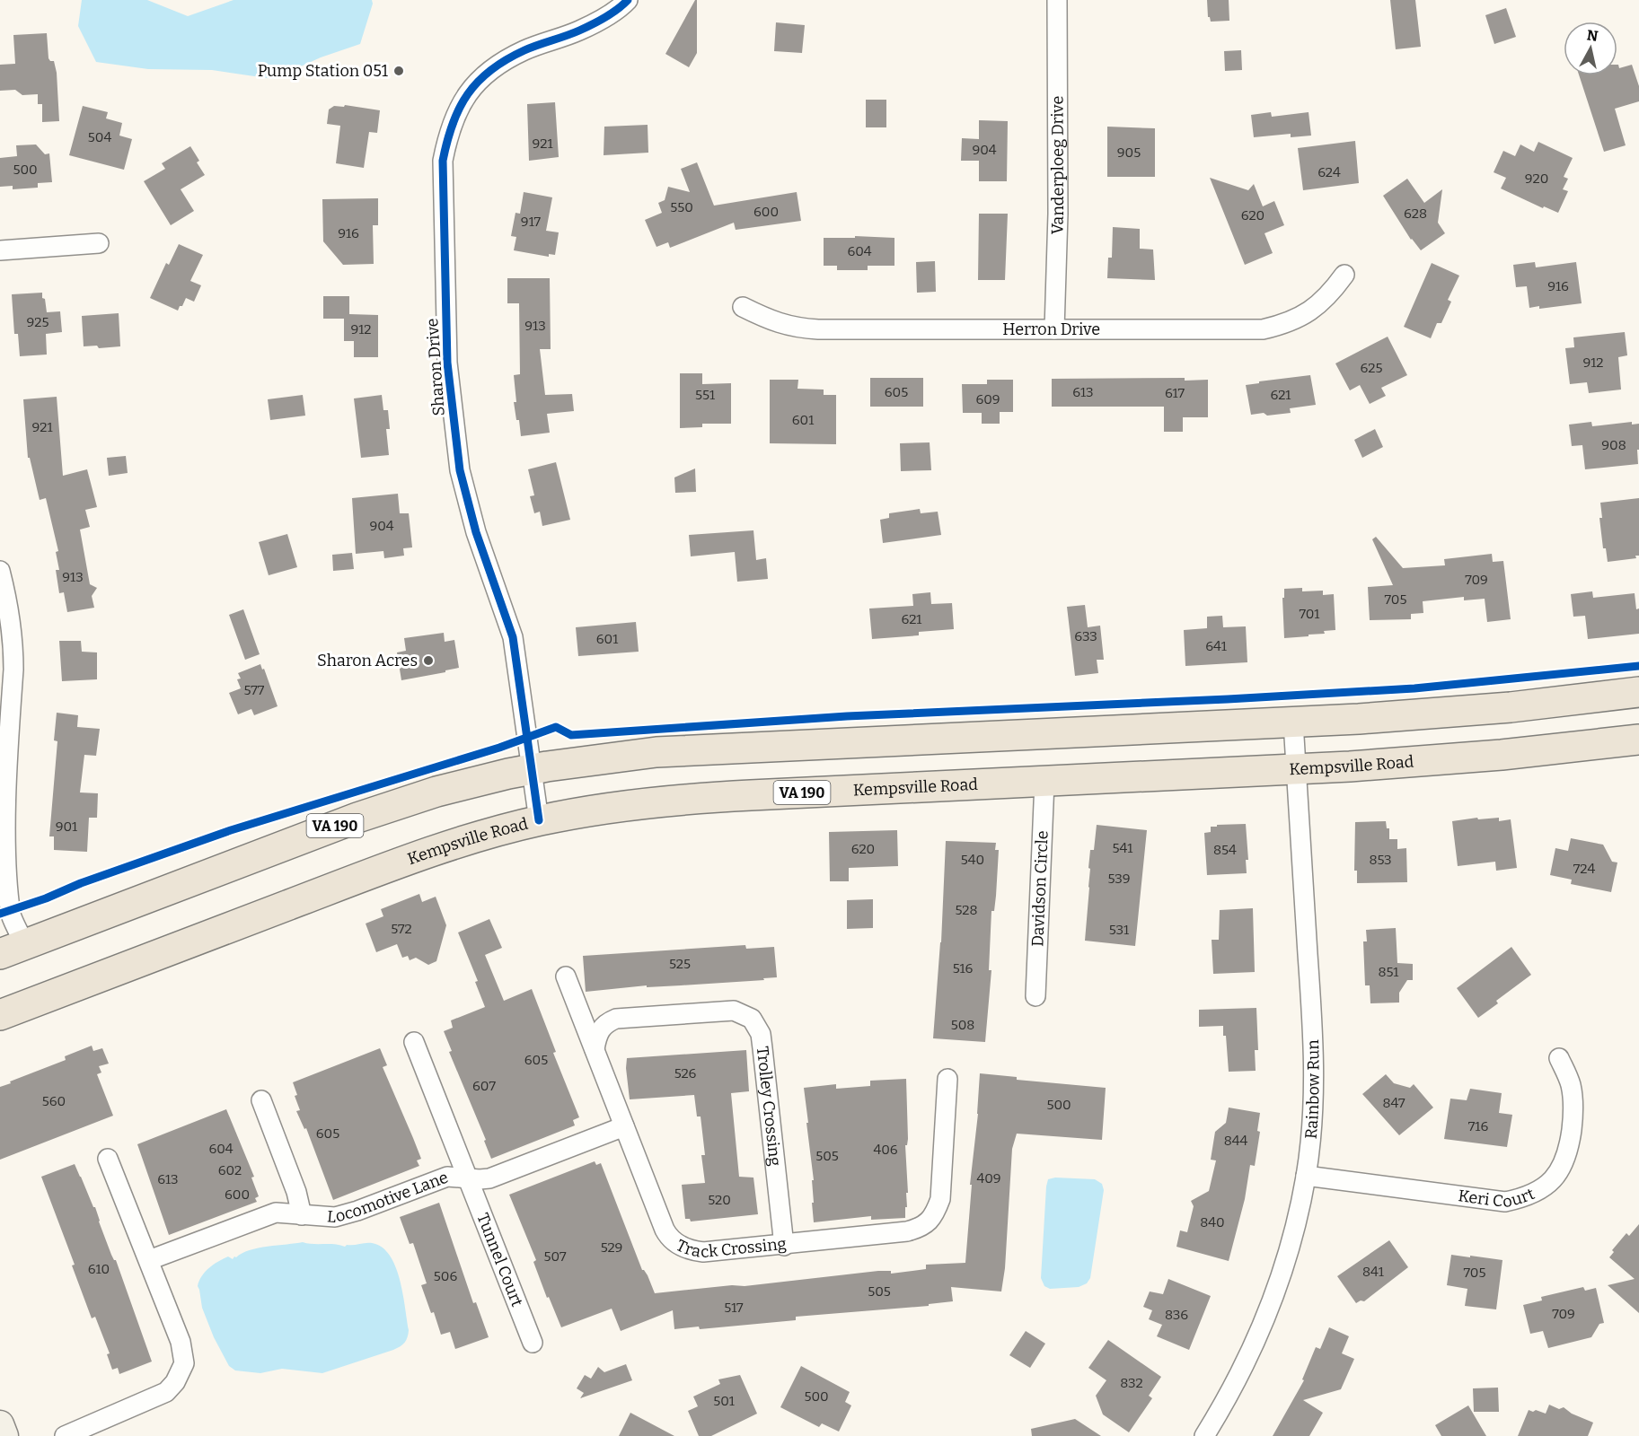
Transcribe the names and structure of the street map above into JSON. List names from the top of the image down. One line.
{"streets":{"main road":["Kempsville Road","VA 190"],"street":["Vanderploeg Drive","Herron Drive","Sharon Drive","Davidson Circle","Rainbow Run","Trolley Crossing","Keri Court","Locomotive Lane","Track Crossing","Tunnel Court"]},"crossings":[["Vanderploeg Drive","Herron Drive"],["Sharon Drive","Kempsville Road"],["Sharon Drive","VA 190"],["Kempsville Road","Davidson Circle"],["Kempsville Road","Rainbow Run"],["VA 190","Rainbow Run"],["Rainbow Run","Keri Court"],["Trolley Crossing","Track Crossing"],["Locomotive Lane","Track Crossing"],["Locomotive Lane","Tunnel Court"]],"places":["Pump Station 051","Sharon Acres"],"house_numbers":["504","921","904","905","500","624","920","550","600","628","620","917","916","604","916","925","913","912","912","625","605","613","617","551","621","609","601","921","908","904","913","709","705","701","621","633","601","641","577","901","541","620","854","540","853","724","539","528","572","531","525","516","851","508","605","526","607","560","847","500","716","605","844","604","406","505","602","409","613","600","520","840","529","507","610","841","705","506","505","517","709","836","832","500","501"],"north":"top"}
